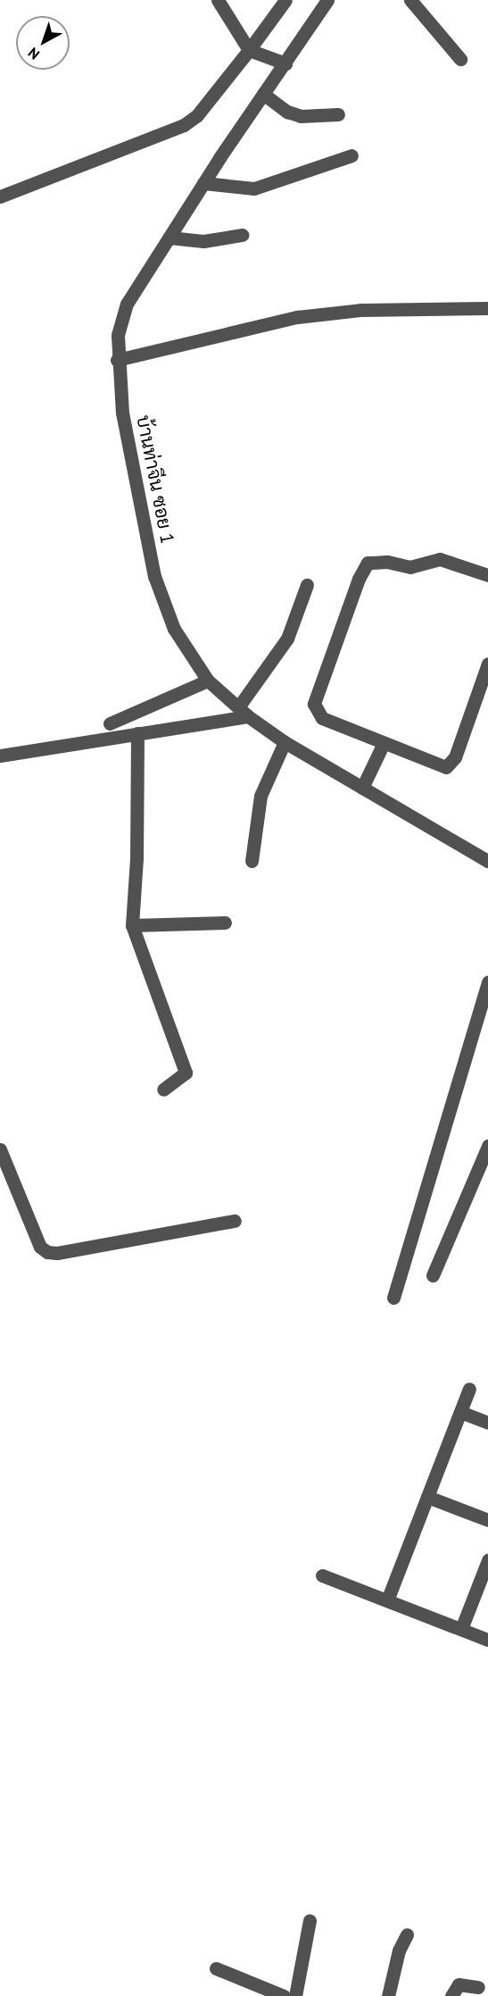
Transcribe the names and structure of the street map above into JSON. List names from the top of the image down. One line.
{"streets":{"street":["บ้านท่าจีน ซอย 1"]},"north":"bottom left"}
